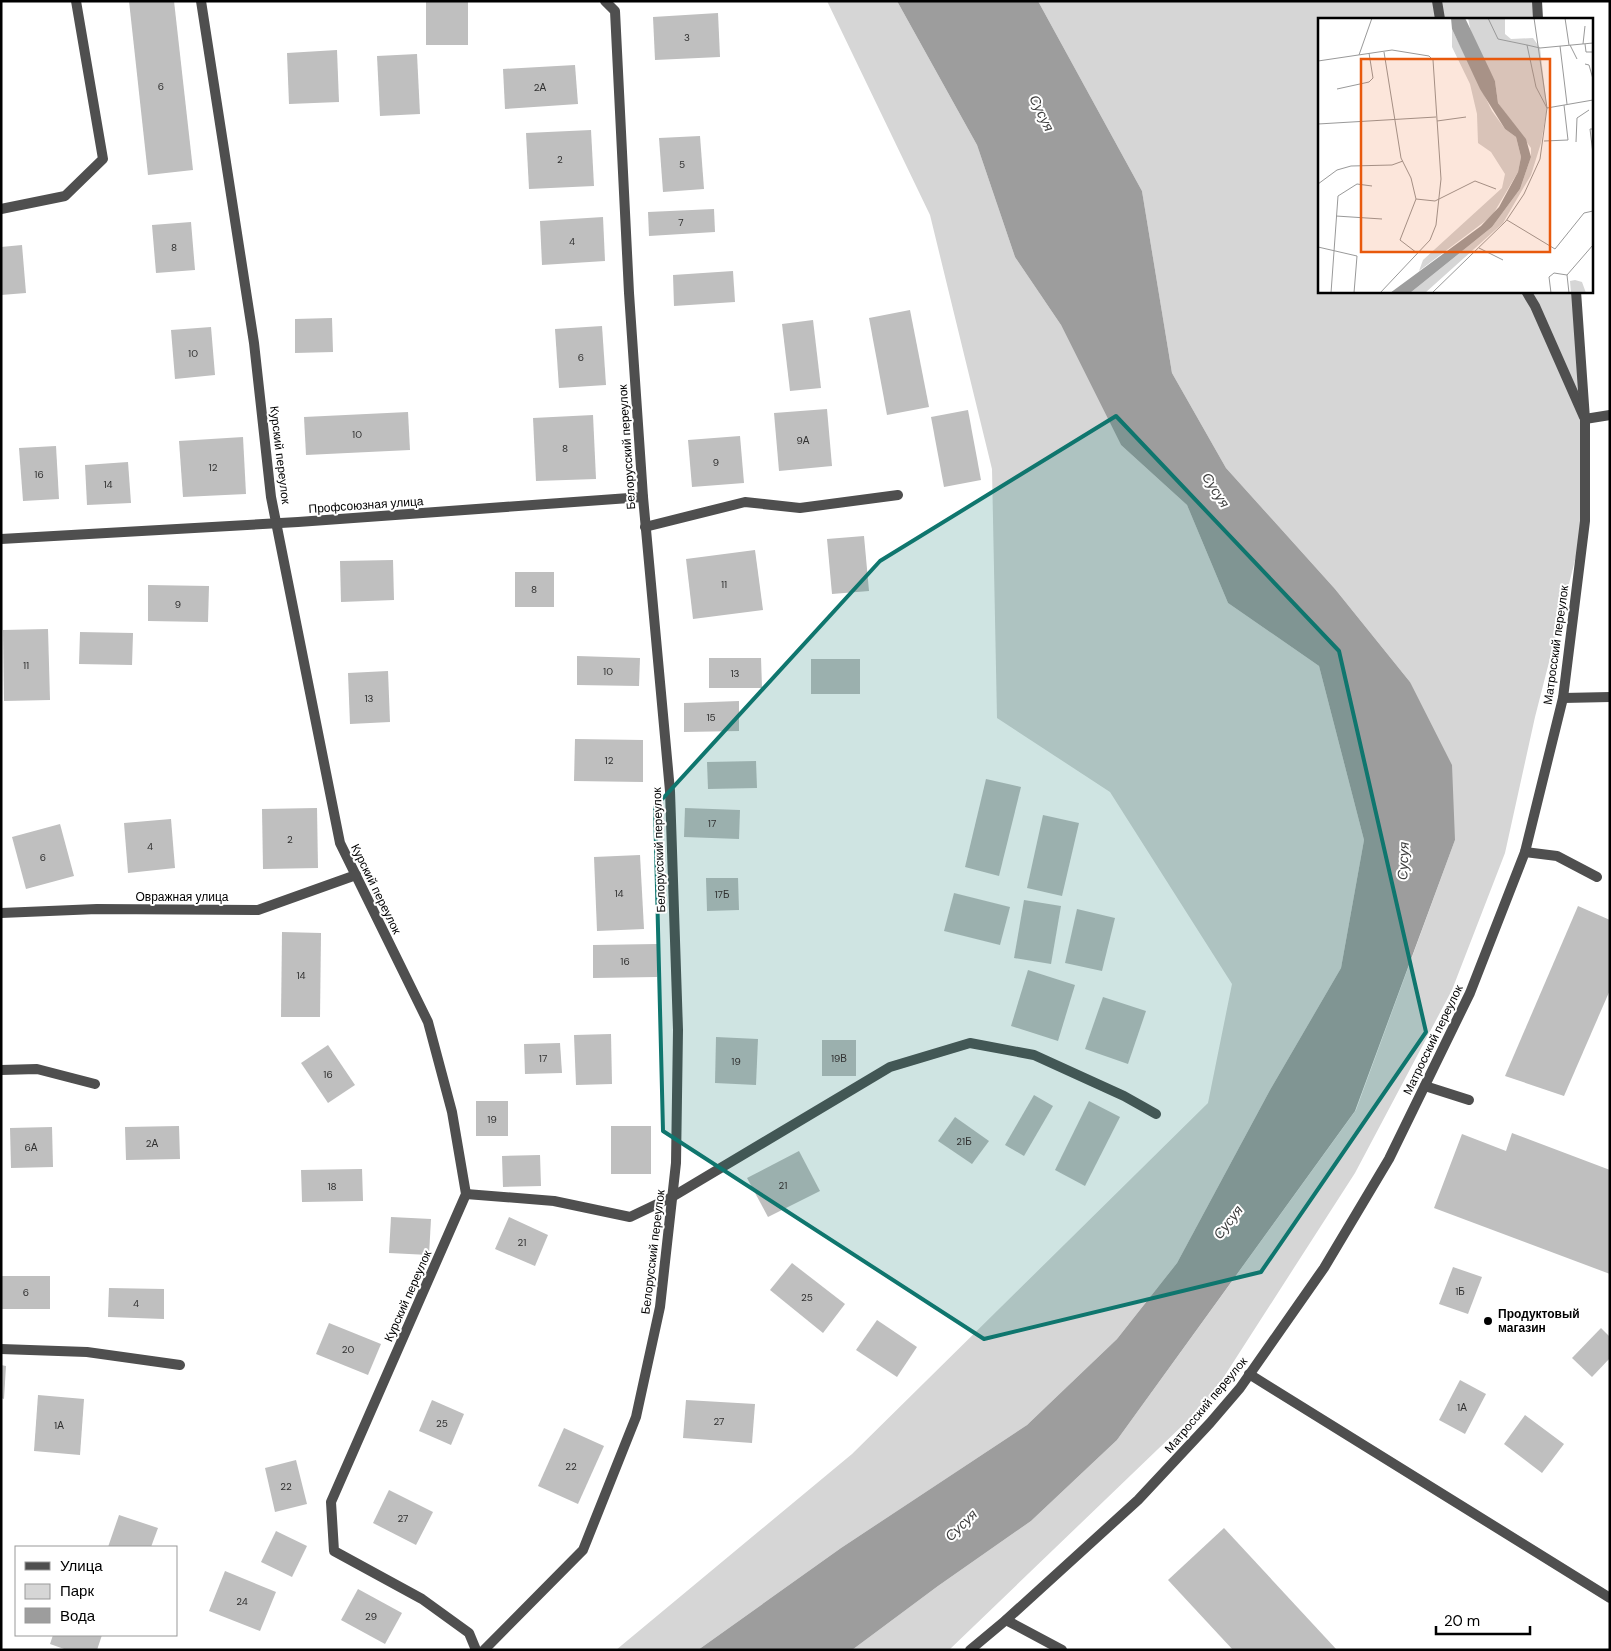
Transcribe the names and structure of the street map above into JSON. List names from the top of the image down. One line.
{"streets":{"street":["Белорусский переулок","Курский переулок","Профсоюзная улица","Матросский переулок","Овражная улица"]},"crossings":[["Белорусский переулок","Профсоюзная улица"],["Курский переулок","Профсоюзная улица"],["Курский переулок","Овражная улица"]],"water":["Сусуя"],"places":["Продуктовый магазин"],"house_numbers":["3","6","2А","2","5","7","4","8","10","6","10","9А","8","9","12","16","14","11","8","9","11","10","13","13","15","12","17","2","4","6","14","17Б","16","14","17","19В","19","16","19","21Б","2А","6А","21","18","21","1Б","6","25","4","20","1А","27","25","1А","22","22","27","24","29"],"legend":["Улица","Парк","Вода"],"scale_bar":"20 m"}
